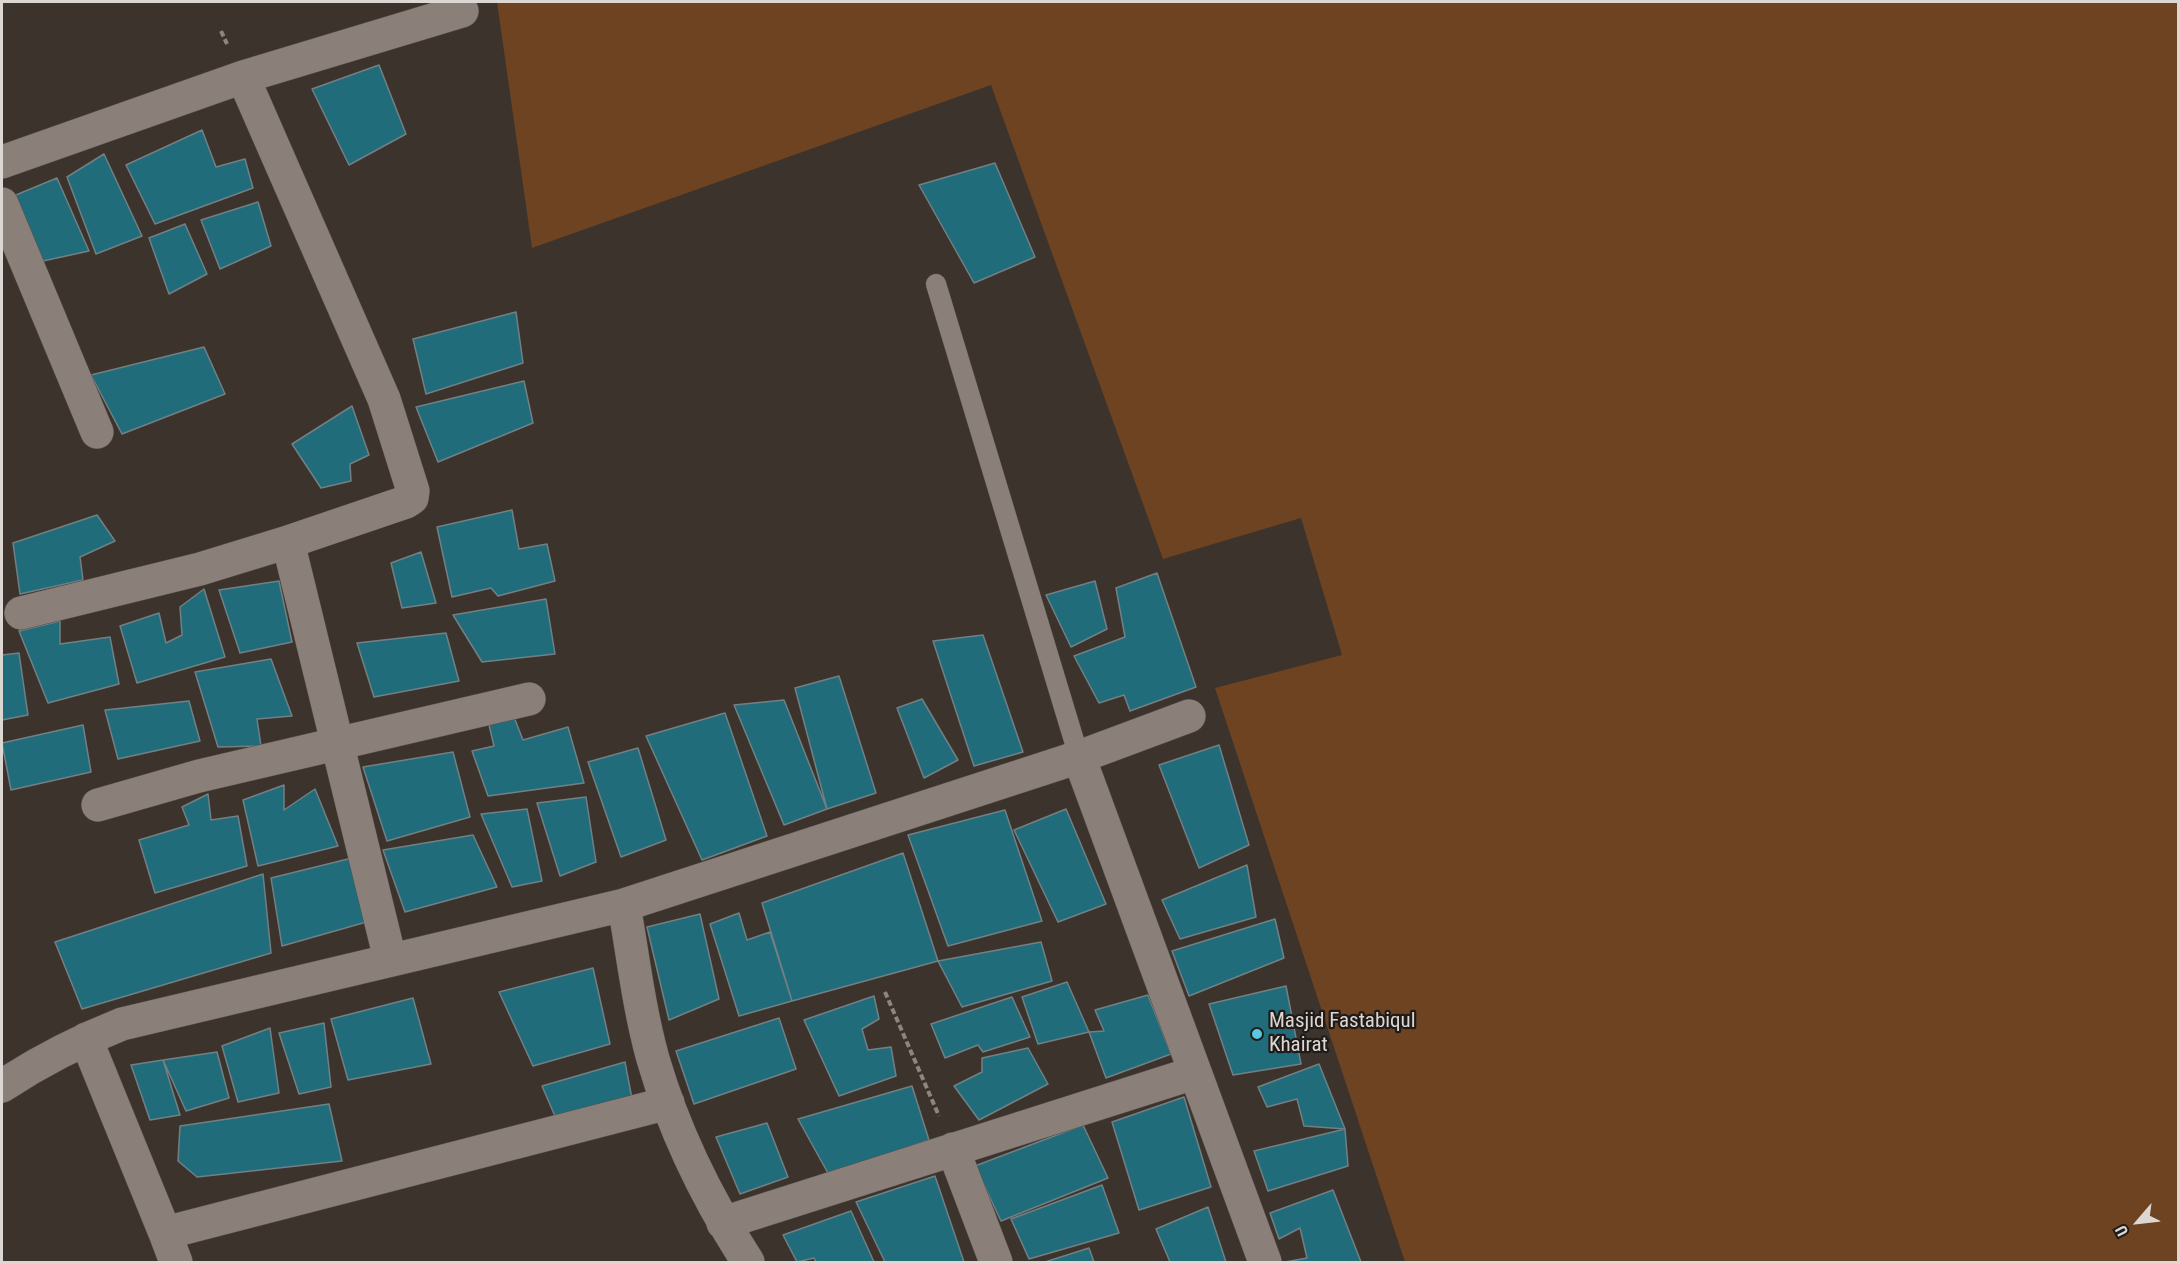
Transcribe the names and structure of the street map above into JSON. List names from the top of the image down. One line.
{"places":["Masjid Fastabiqul Khairat"],"north":"bottom left"}
